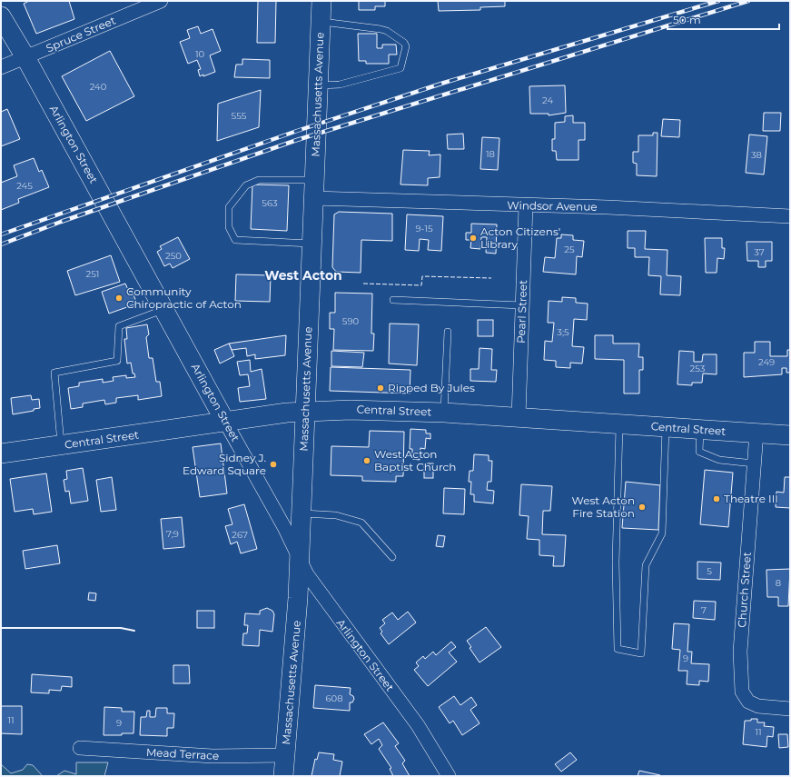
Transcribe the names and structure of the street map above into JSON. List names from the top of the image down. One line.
{"streets":{"street":["Spruce Street","Massachusetts Avenue","Arlington Street","Windsor Avenue","Pearl Street","Central Street","Church Street","Mead Terrace"]},"crossings":[["Spruce Street","Arlington Street"],["Massachusetts Avenue","Arlington Street"],["Massachusetts Avenue","Windsor Avenue"],["Massachusetts Avenue","Central Street"],["Massachusetts Avenue","Mead Terrace"],["Arlington Street","Central Street"],["Windsor Avenue","Pearl Street"],["Pearl Street","Central Street"],["Central Street","Church Street"]],"districts":["West Acton"],"places":["Acton Citizens' Library","Community Chiropractic of Acton","Ripped By Jules","West Acton Baptist Church","Sidney J. Edward Square","Theatre III","West Acton Fire Station"],"house_numbers":["10","240","24","555","18","38","245","563","9-15","25","37","250","251","590","3;5","249","253","7;9","267","5","8","7","9","608","11","9","11"],"scale_bar":"50 m"}
